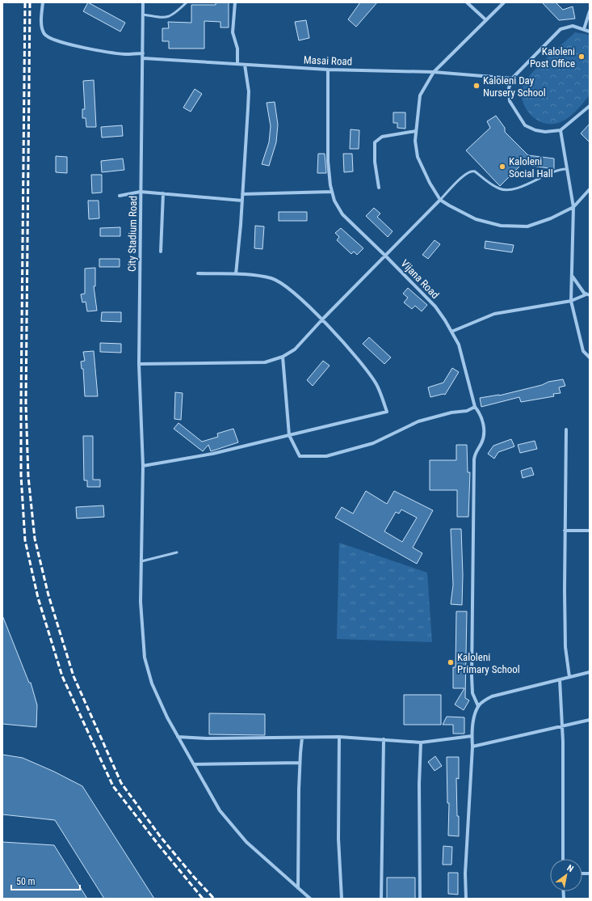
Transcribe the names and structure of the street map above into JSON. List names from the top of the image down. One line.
{"streets":{"street":["Masai Road","City Stadium Road","Vijana Road"]},"crossings":[["Masai Road","City Stadium Road"],["Masai Road","Vijana Road"]],"places":["Kaloleni Post Office","Kaloleni Day Nursery School","Kaloleni Social Hall","Kaloleni Primary School"],"scale_bar":"50 m","north":"top right"}
